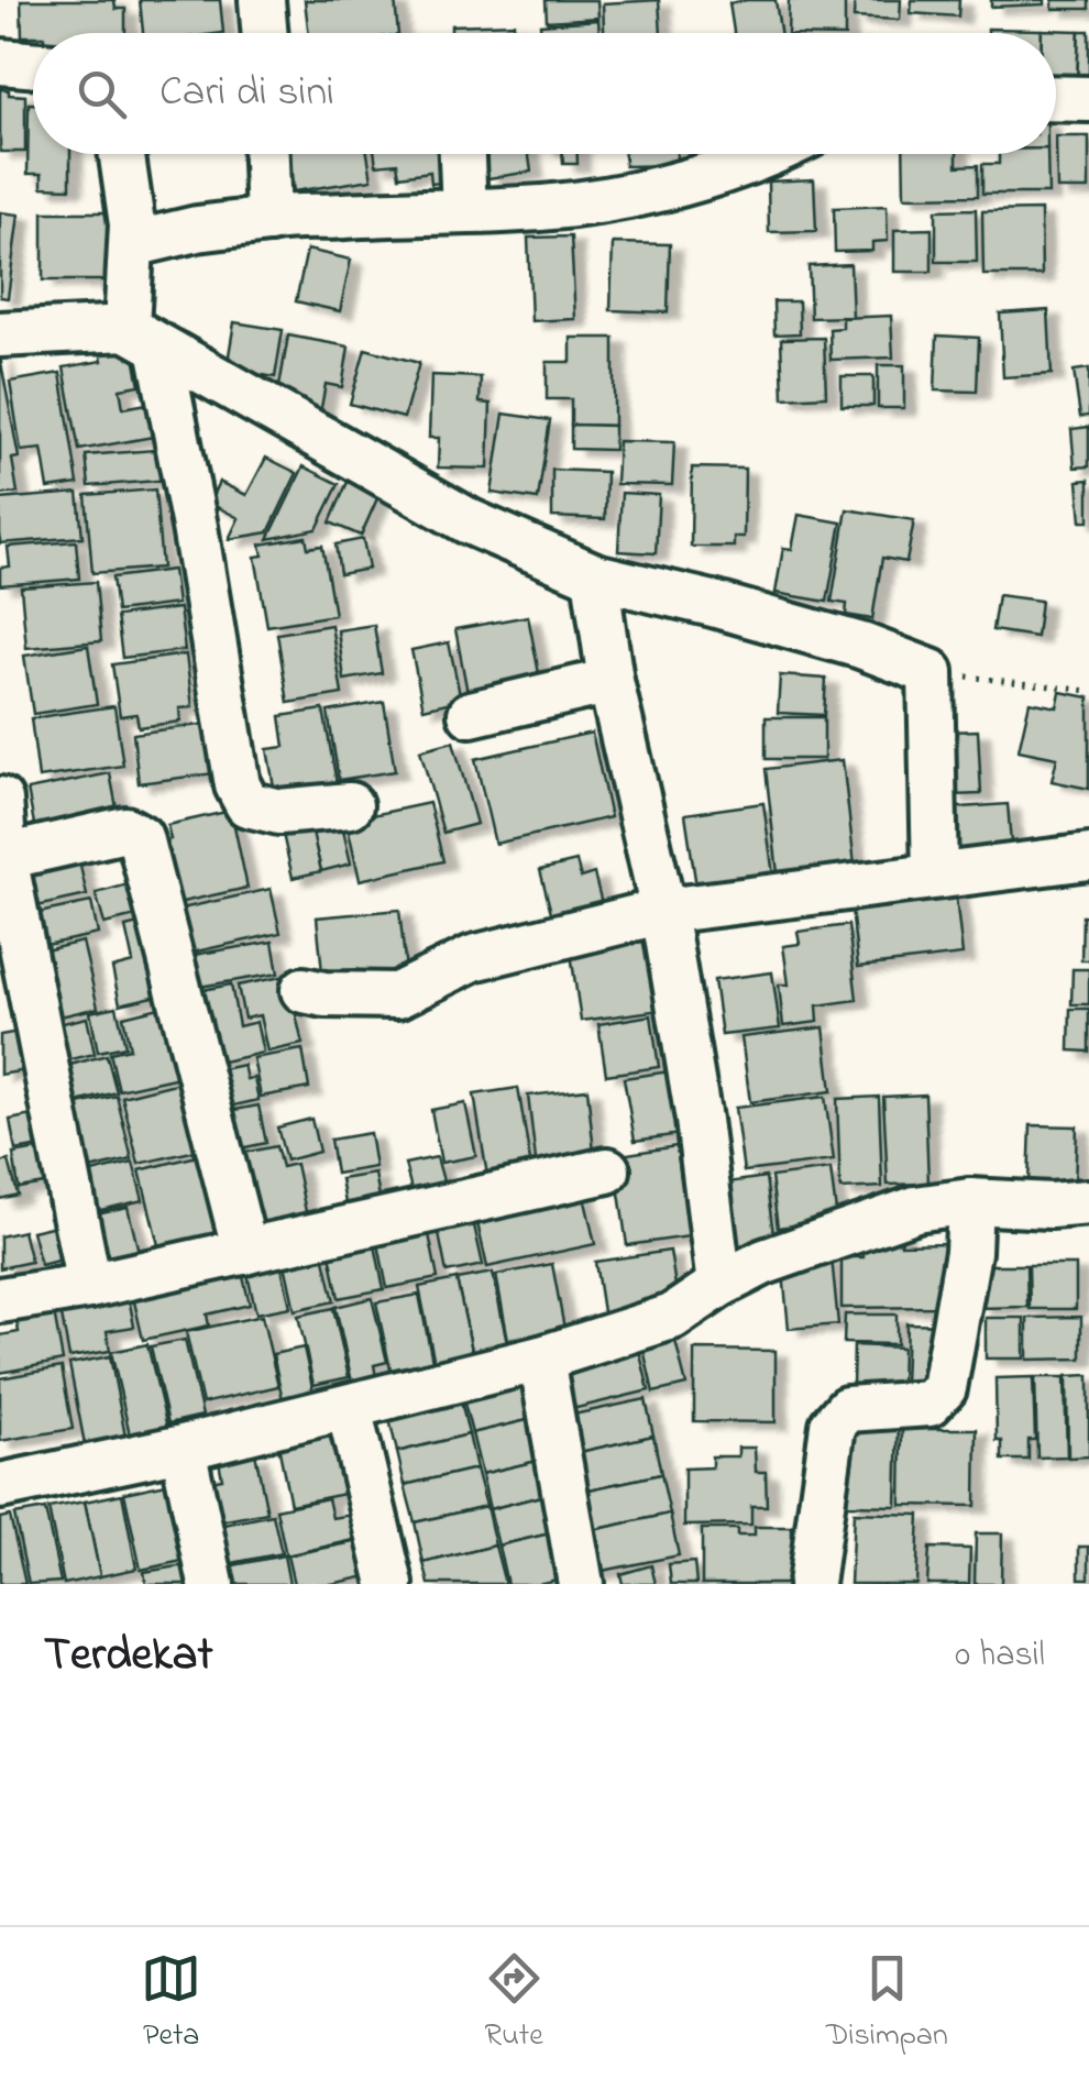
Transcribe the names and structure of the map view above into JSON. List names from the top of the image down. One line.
{"page":{"search":"Cari di sini","heading":["Terdekat","0 hasil"],"nav":["Peta","Rute","Disimpan"]}}
